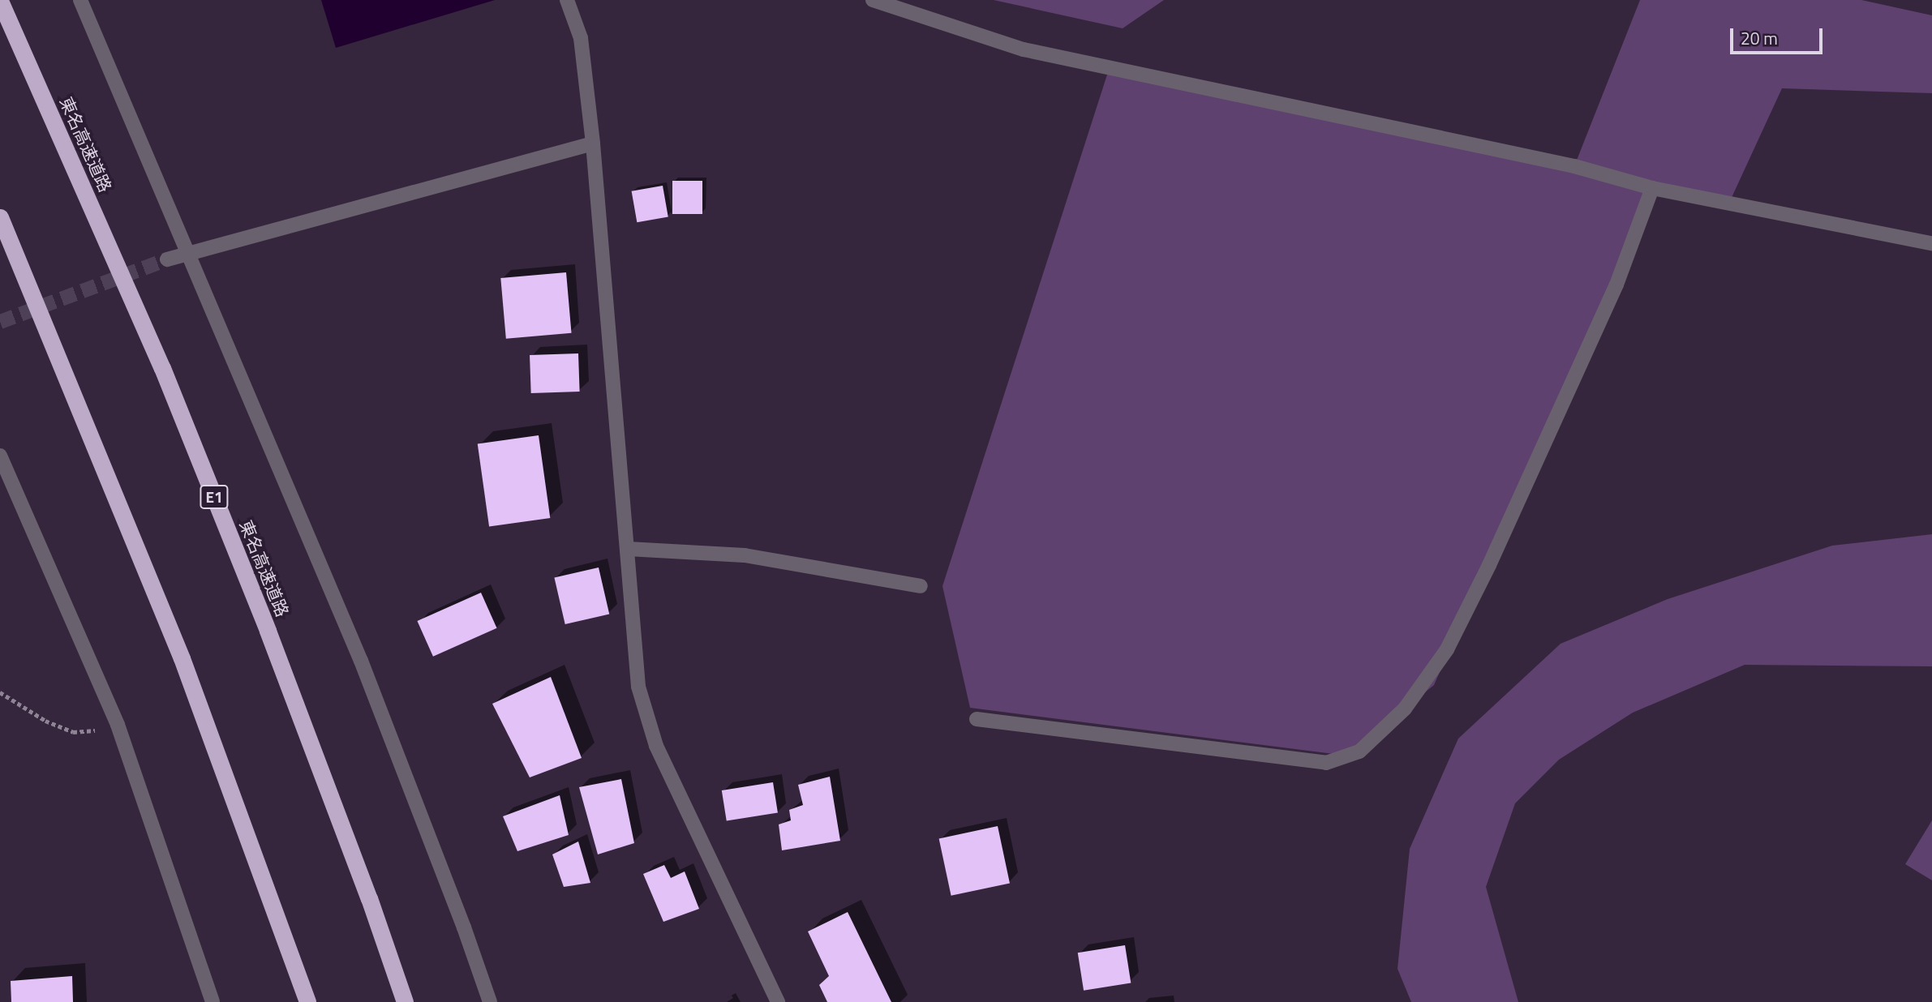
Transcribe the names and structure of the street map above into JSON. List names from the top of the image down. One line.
{"streets":{"highway":["東名高速道路","E1"]},"scale_bar":"20 m"}
